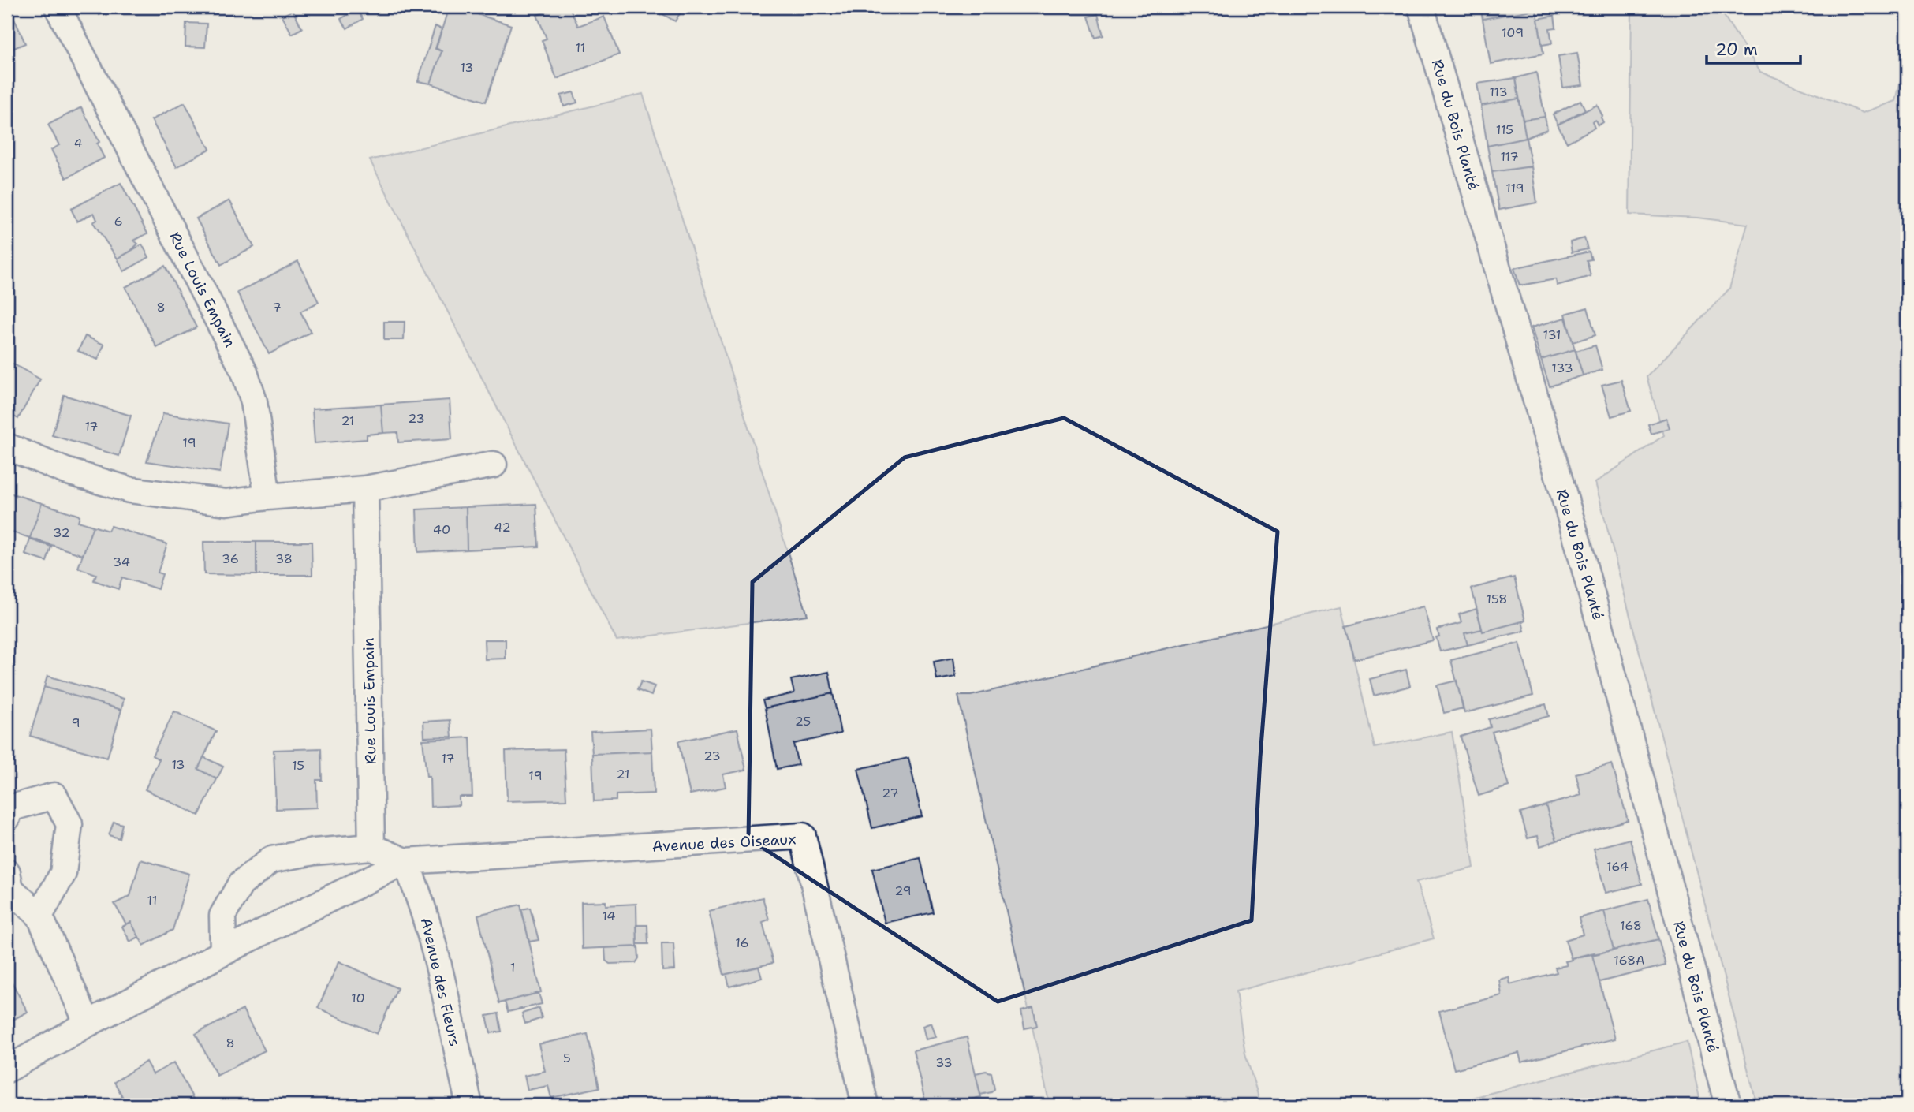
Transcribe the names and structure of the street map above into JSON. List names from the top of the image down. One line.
{"streets":{"street":["Rue du Bois Planté","Rue Louis Empain","Avenue des Oiseaux","Avenue des Fleurs"]},"crossings":[["Rue Louis Empain","Avenue des Oiseaux"],["Avenue des Oiseaux","Avenue des Fleurs"]],"house_numbers":["109","11","13","113","115","4","117","119","6","8","7","131","133","23","21","17","19","42","40","32","36","38","34","158","25","9","23","17","13","15","21","19","27","164","29","11","14","168","16","168A","1","10","8","5","33"],"scale_bar":"20 m"}
